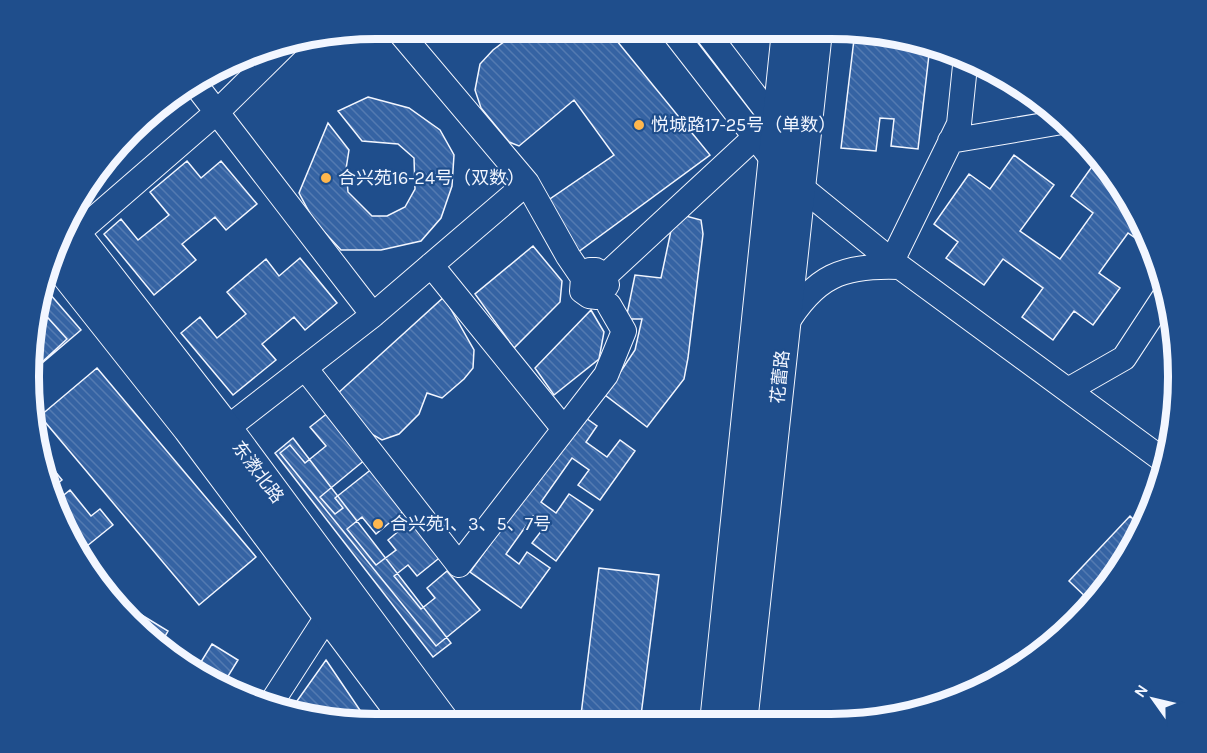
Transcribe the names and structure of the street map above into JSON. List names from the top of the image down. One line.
{"streets":{"main road":["花蕾路","东漖北路"]},"places":["悦城路17-25号（单数）","合兴苑16-24号（双数）","合兴苑1、3、5、7号"],"north":"top left"}
